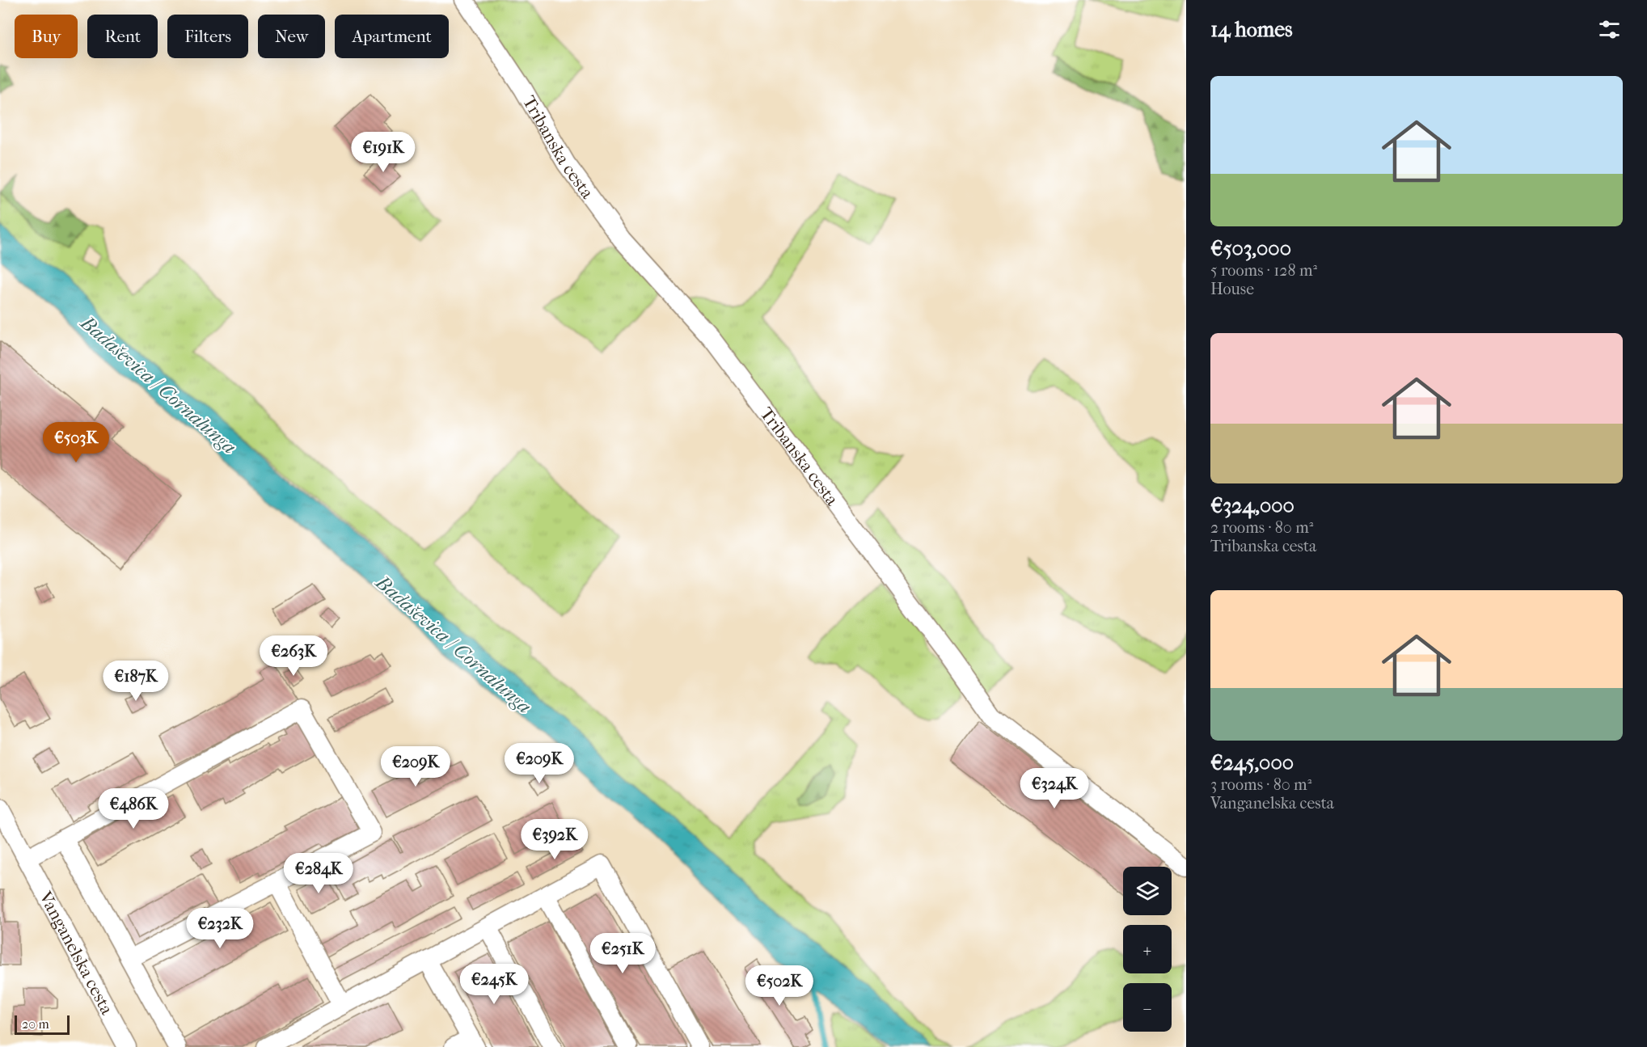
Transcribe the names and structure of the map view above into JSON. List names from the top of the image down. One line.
{"streets":{"street":["Tribanska cesta","Vanganelska cesta"]},"water":["Badaševica / Cornalunga"],"scale_bar":"20 m","page":{"heading":"14 homes","chip":["Buy","Rent","Filters","New","Apartment"],"list":[{"name":"€503,000","note":"5 rooms · 128 m² · House"},{"name":"€324,000","note":"2 rooms · 80 m² · Tribanska cesta"},{"name":"€245,000","note":"3 rooms · 80 m² · Vanganelska cesta"}],"price":["€191K","€503K","€263K","€187K","€209K","€209K","€324K","€486K","€392K","€284K","€232K","€251K","€245K","€502K"],"map_buttons":["+","−"],"scale":"20 m"}}
